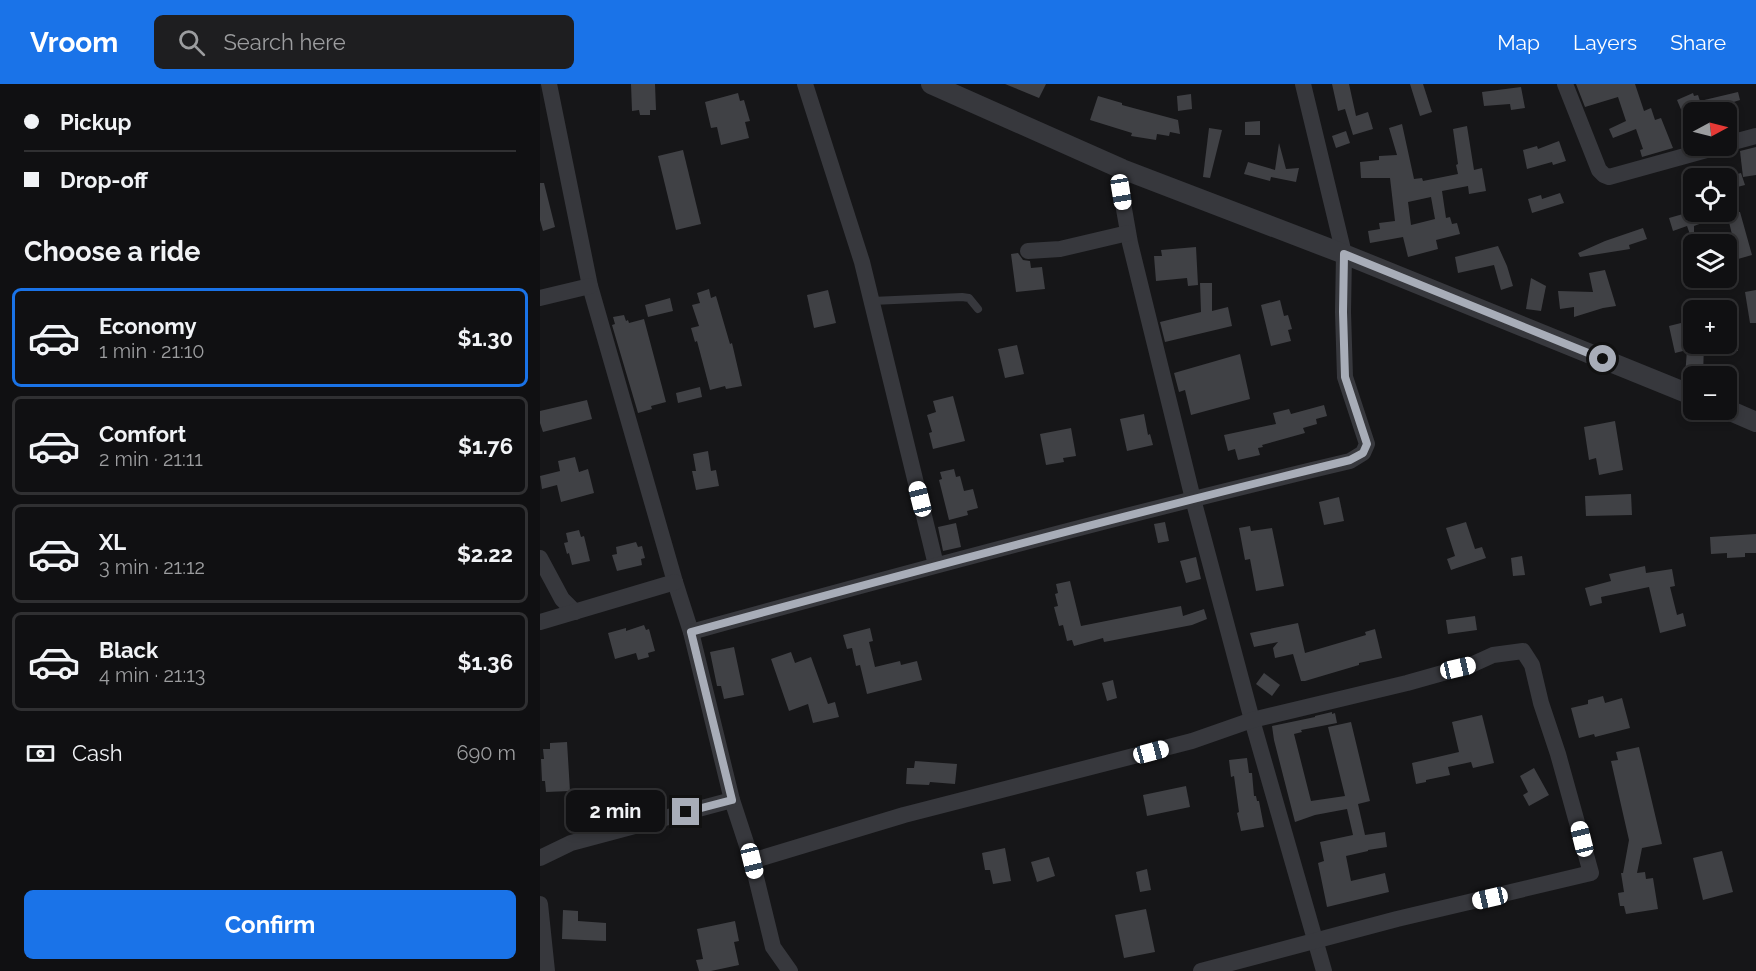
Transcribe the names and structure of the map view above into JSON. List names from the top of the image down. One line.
{"north":"right","page":{"header":"Vroom","search":"Search here","nav":["Map","Layers","Share"],"banner":["Pickup","Drop-off"],"map_buttons":["+","−"],"heading":"Choose a ride","list":[{"name":"Economy","note":"1 min · 21:10","value":"$1.30"},{"name":"Comfort","note":"2 min · 21:11","value":"$1.76"},{"name":"XL","note":"3 min · 21:12","value":"$2.22"},{"name":"Black","note":"4 min · 21:13","value":"$1.36"}],"pay":["Cash","690 m"],"bubble":"2 min","buttons":"Confirm"}}
